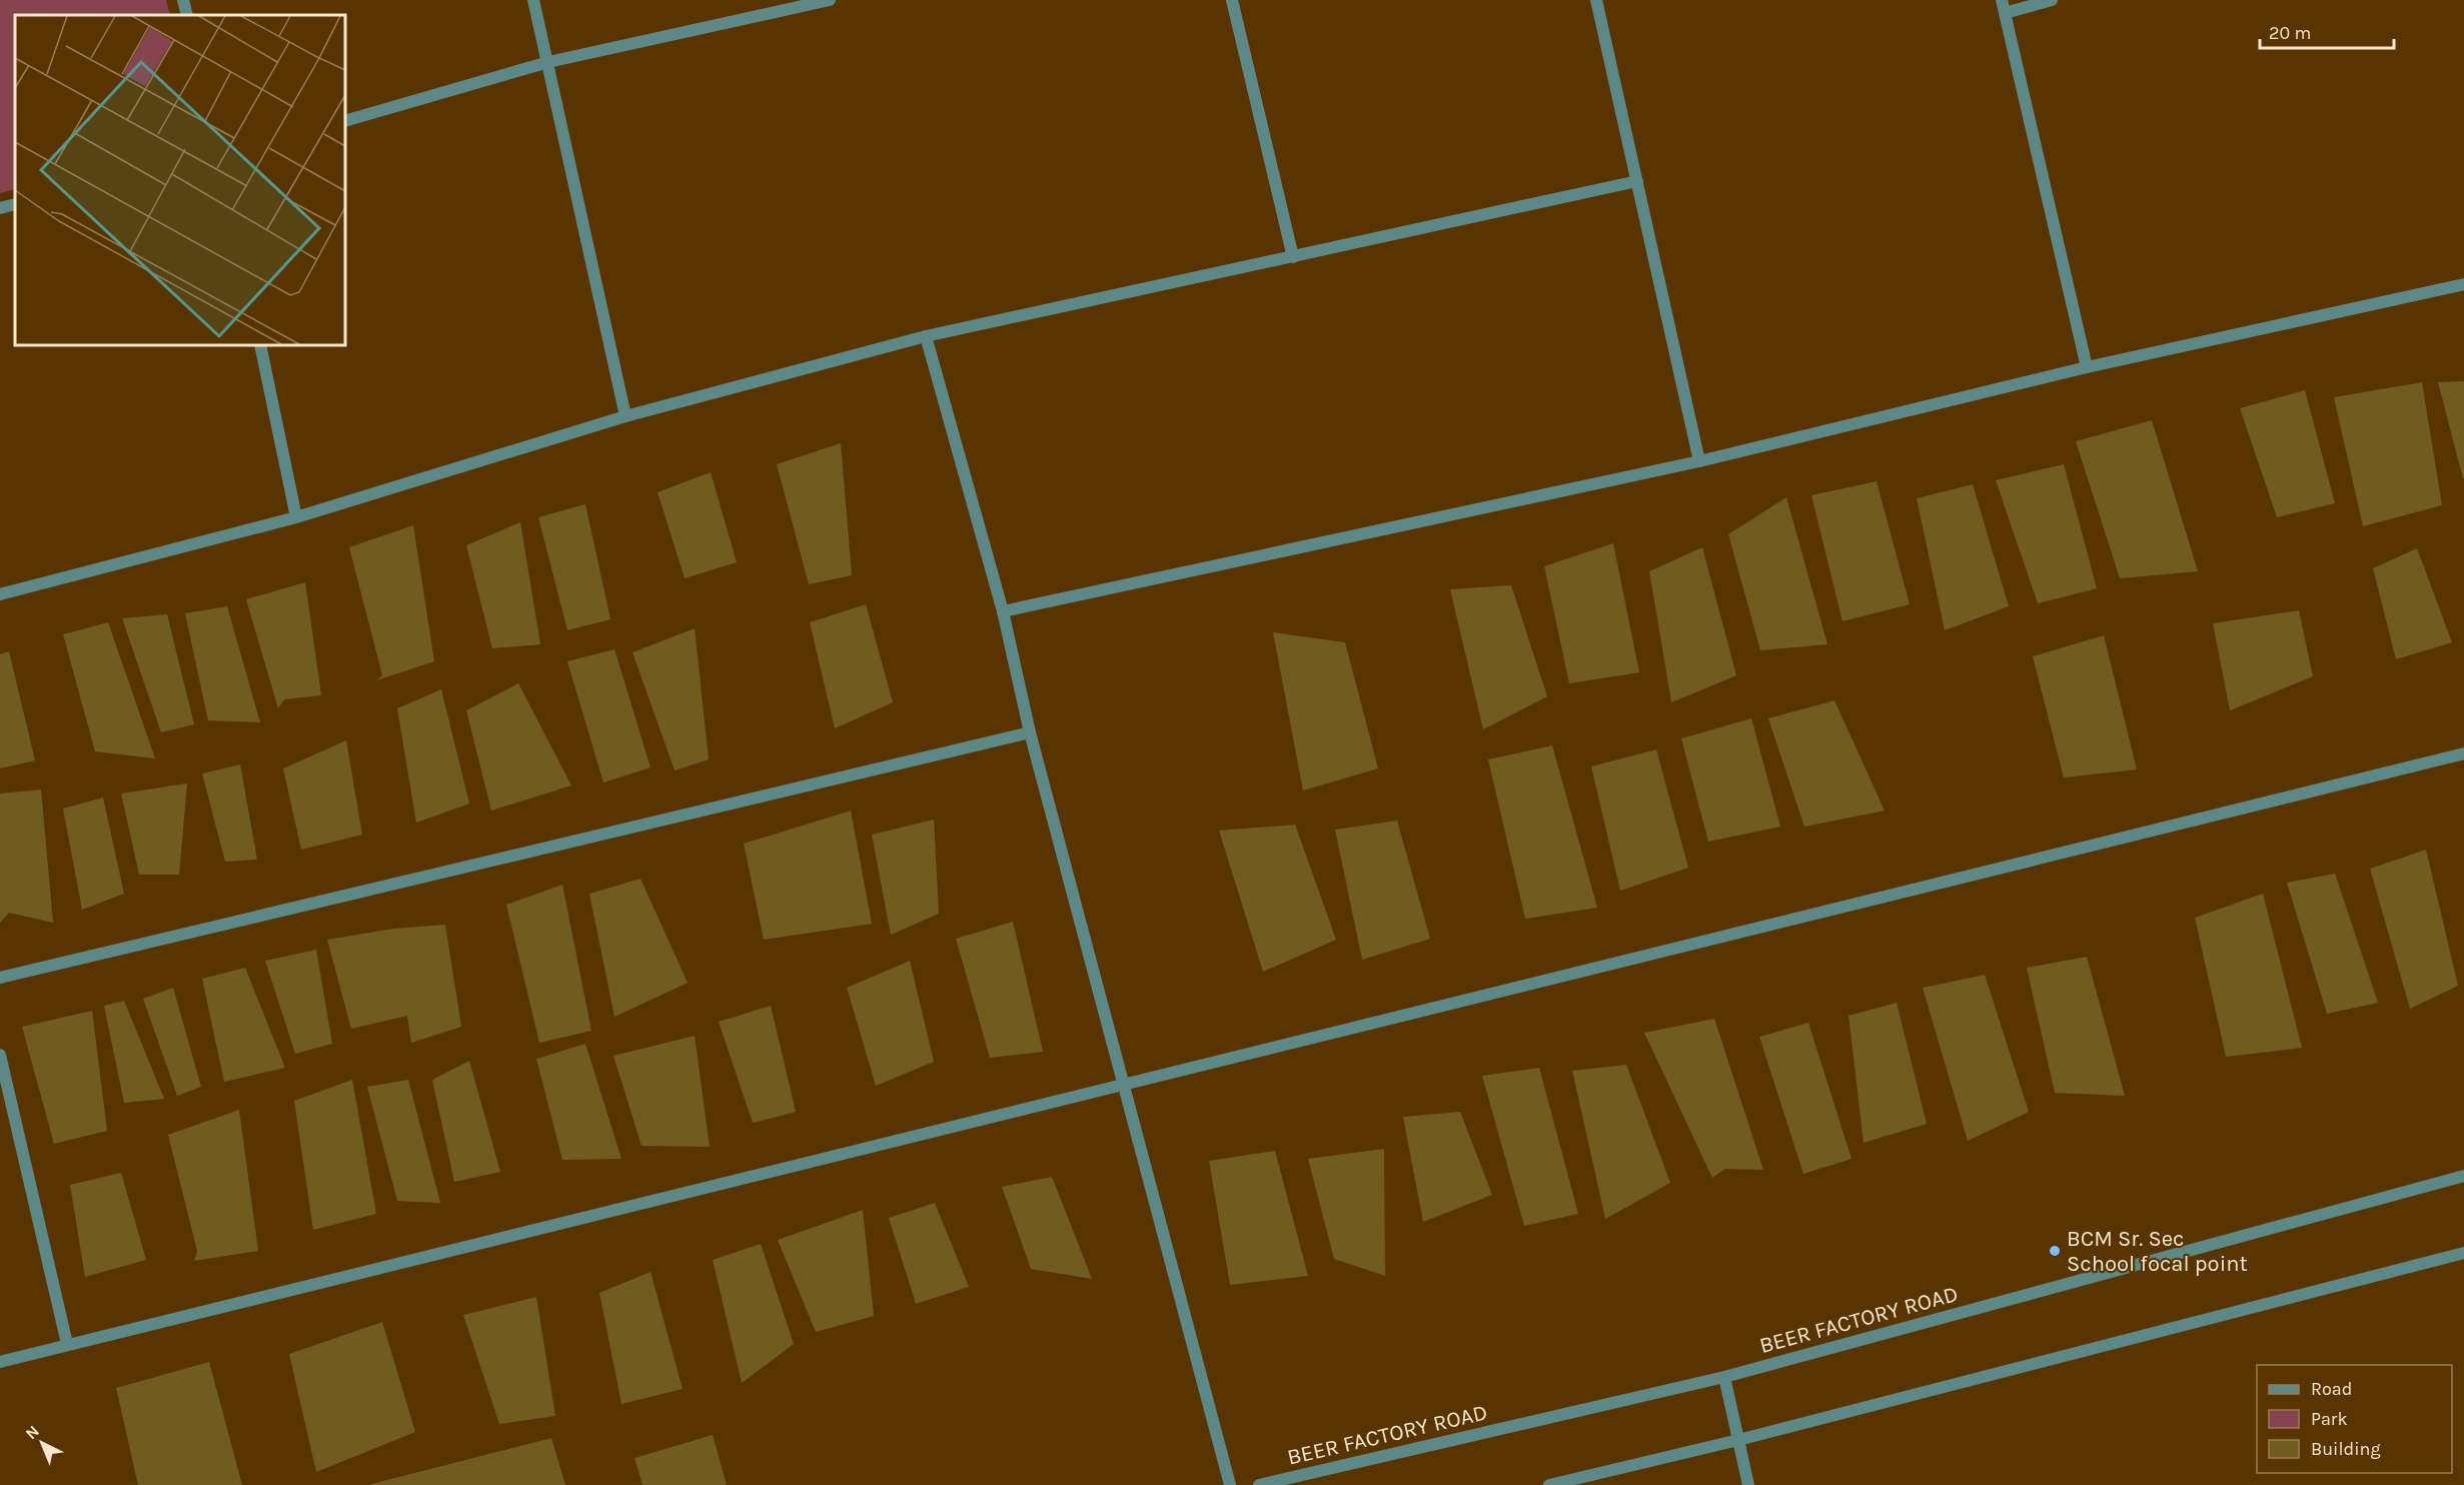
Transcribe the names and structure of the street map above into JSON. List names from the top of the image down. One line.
{"streets":{"street":["BEER FACTORY ROAD"]},"places":["BCM Sr. Sec School focal point"],"legend":["Road","Park","Building"],"scale_bar":"20 m","north":"top left"}
